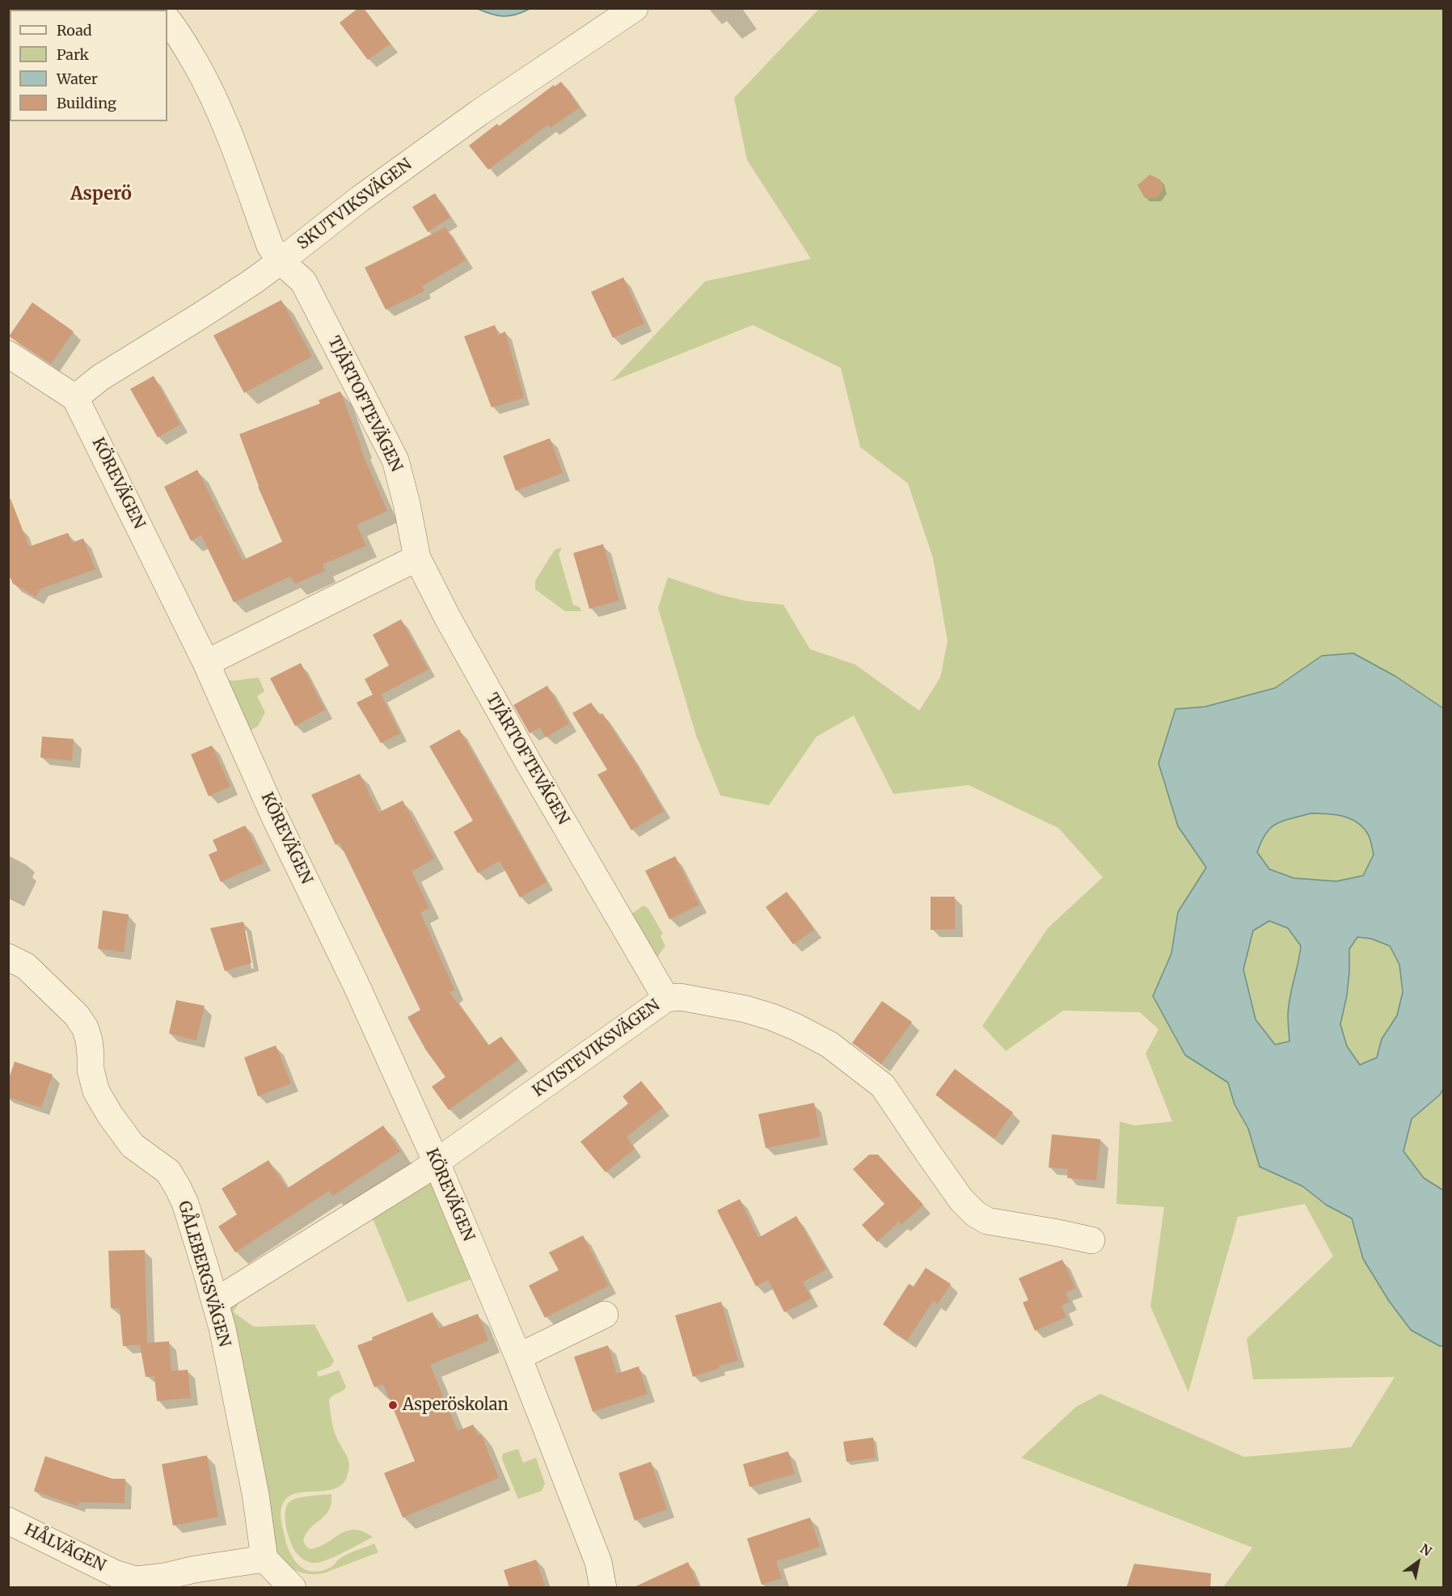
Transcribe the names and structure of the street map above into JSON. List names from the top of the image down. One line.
{"streets":{"street":["SKUTVIKSVÄGEN","TJÄRTOFTEVÄGEN","KÖREVÄGEN","KVISTEVIKSVÄGEN","GÅLEBERGSVÄGEN","HÅLVÄGEN"]},"crossings":[["SKUTVIKSVÄGEN","TJÄRTOFTEVÄGEN"],["SKUTVIKSVÄGEN","KÖREVÄGEN"],["TJÄRTOFTEVÄGEN","KVISTEVIKSVÄGEN"],["KÖREVÄGEN","KVISTEVIKSVÄGEN"],["KVISTEVIKSVÄGEN","GÅLEBERGSVÄGEN"],["GÅLEBERGSVÄGEN","HÅLVÄGEN"]],"districts":["Asperö"],"places":["Asperöskolan"],"legend":["Road","Park","Water","Building"],"north":"top right"}
